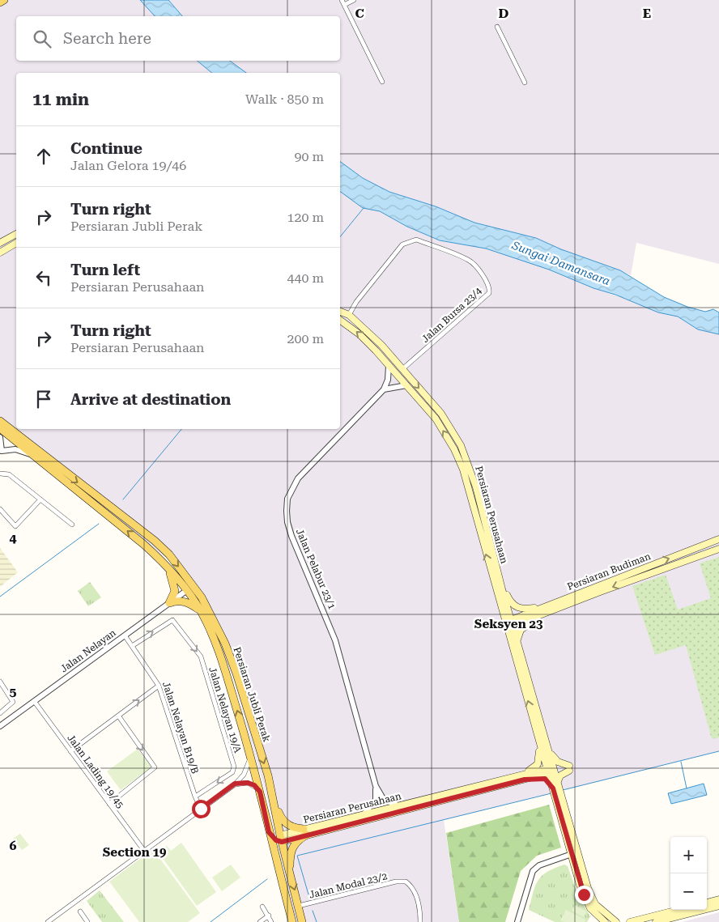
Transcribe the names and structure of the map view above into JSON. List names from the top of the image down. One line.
{"streets":{"main road":["Persiaran Perusahaan","Persiaran Budiman","Persiaran Jubli Perak"],"street":["Jalan Bursa 23/4","Jalan Pelabur 23/1","Jalan Nelayan","Jalan Nelayan 19/A","Jalan Nelayan B19/B","Jalan Lading 19/45","Jalan Modal 23/2"]},"crossings":[["Jalan Bursa 23/4","Persiaran Perusahaan"],["Persiaran Perusahaan","Jalan Pelabur 23/1"],["Persiaran Perusahaan","Persiaran Budiman"],["Persiaran Perusahaan","Persiaran Jubli Perak"],["Jalan Nelayan","Persiaran Jubli Perak"],["Jalan Nelayan","Jalan Nelayan B19/B"],["Jalan Nelayan","Jalan Lading 19/45"],["Persiaran Jubli Perak","Jalan Modal 23/2"],["Jalan Nelayan 19/A","Jalan Nelayan B19/B"]],"districts":["Seksyen 23","Section 19"],"water":["Sungai Damansara"],"page":{"search":"Search here","heading":["11 min","Walk · 850 m"],"list":[["Continue","Jalan Gelora 19/46","90 m"],["Turn right","Persiaran Jubli Perak","120 m"],["Turn left","Persiaran Perusahaan","440 m"],["Turn right","Persiaran Perusahaan","200 m"],"Arrive at destination"],"map_buttons":["+","−"]},"grid":{"columns":["C","D","E"],"rows":["4","5","6"]}}
